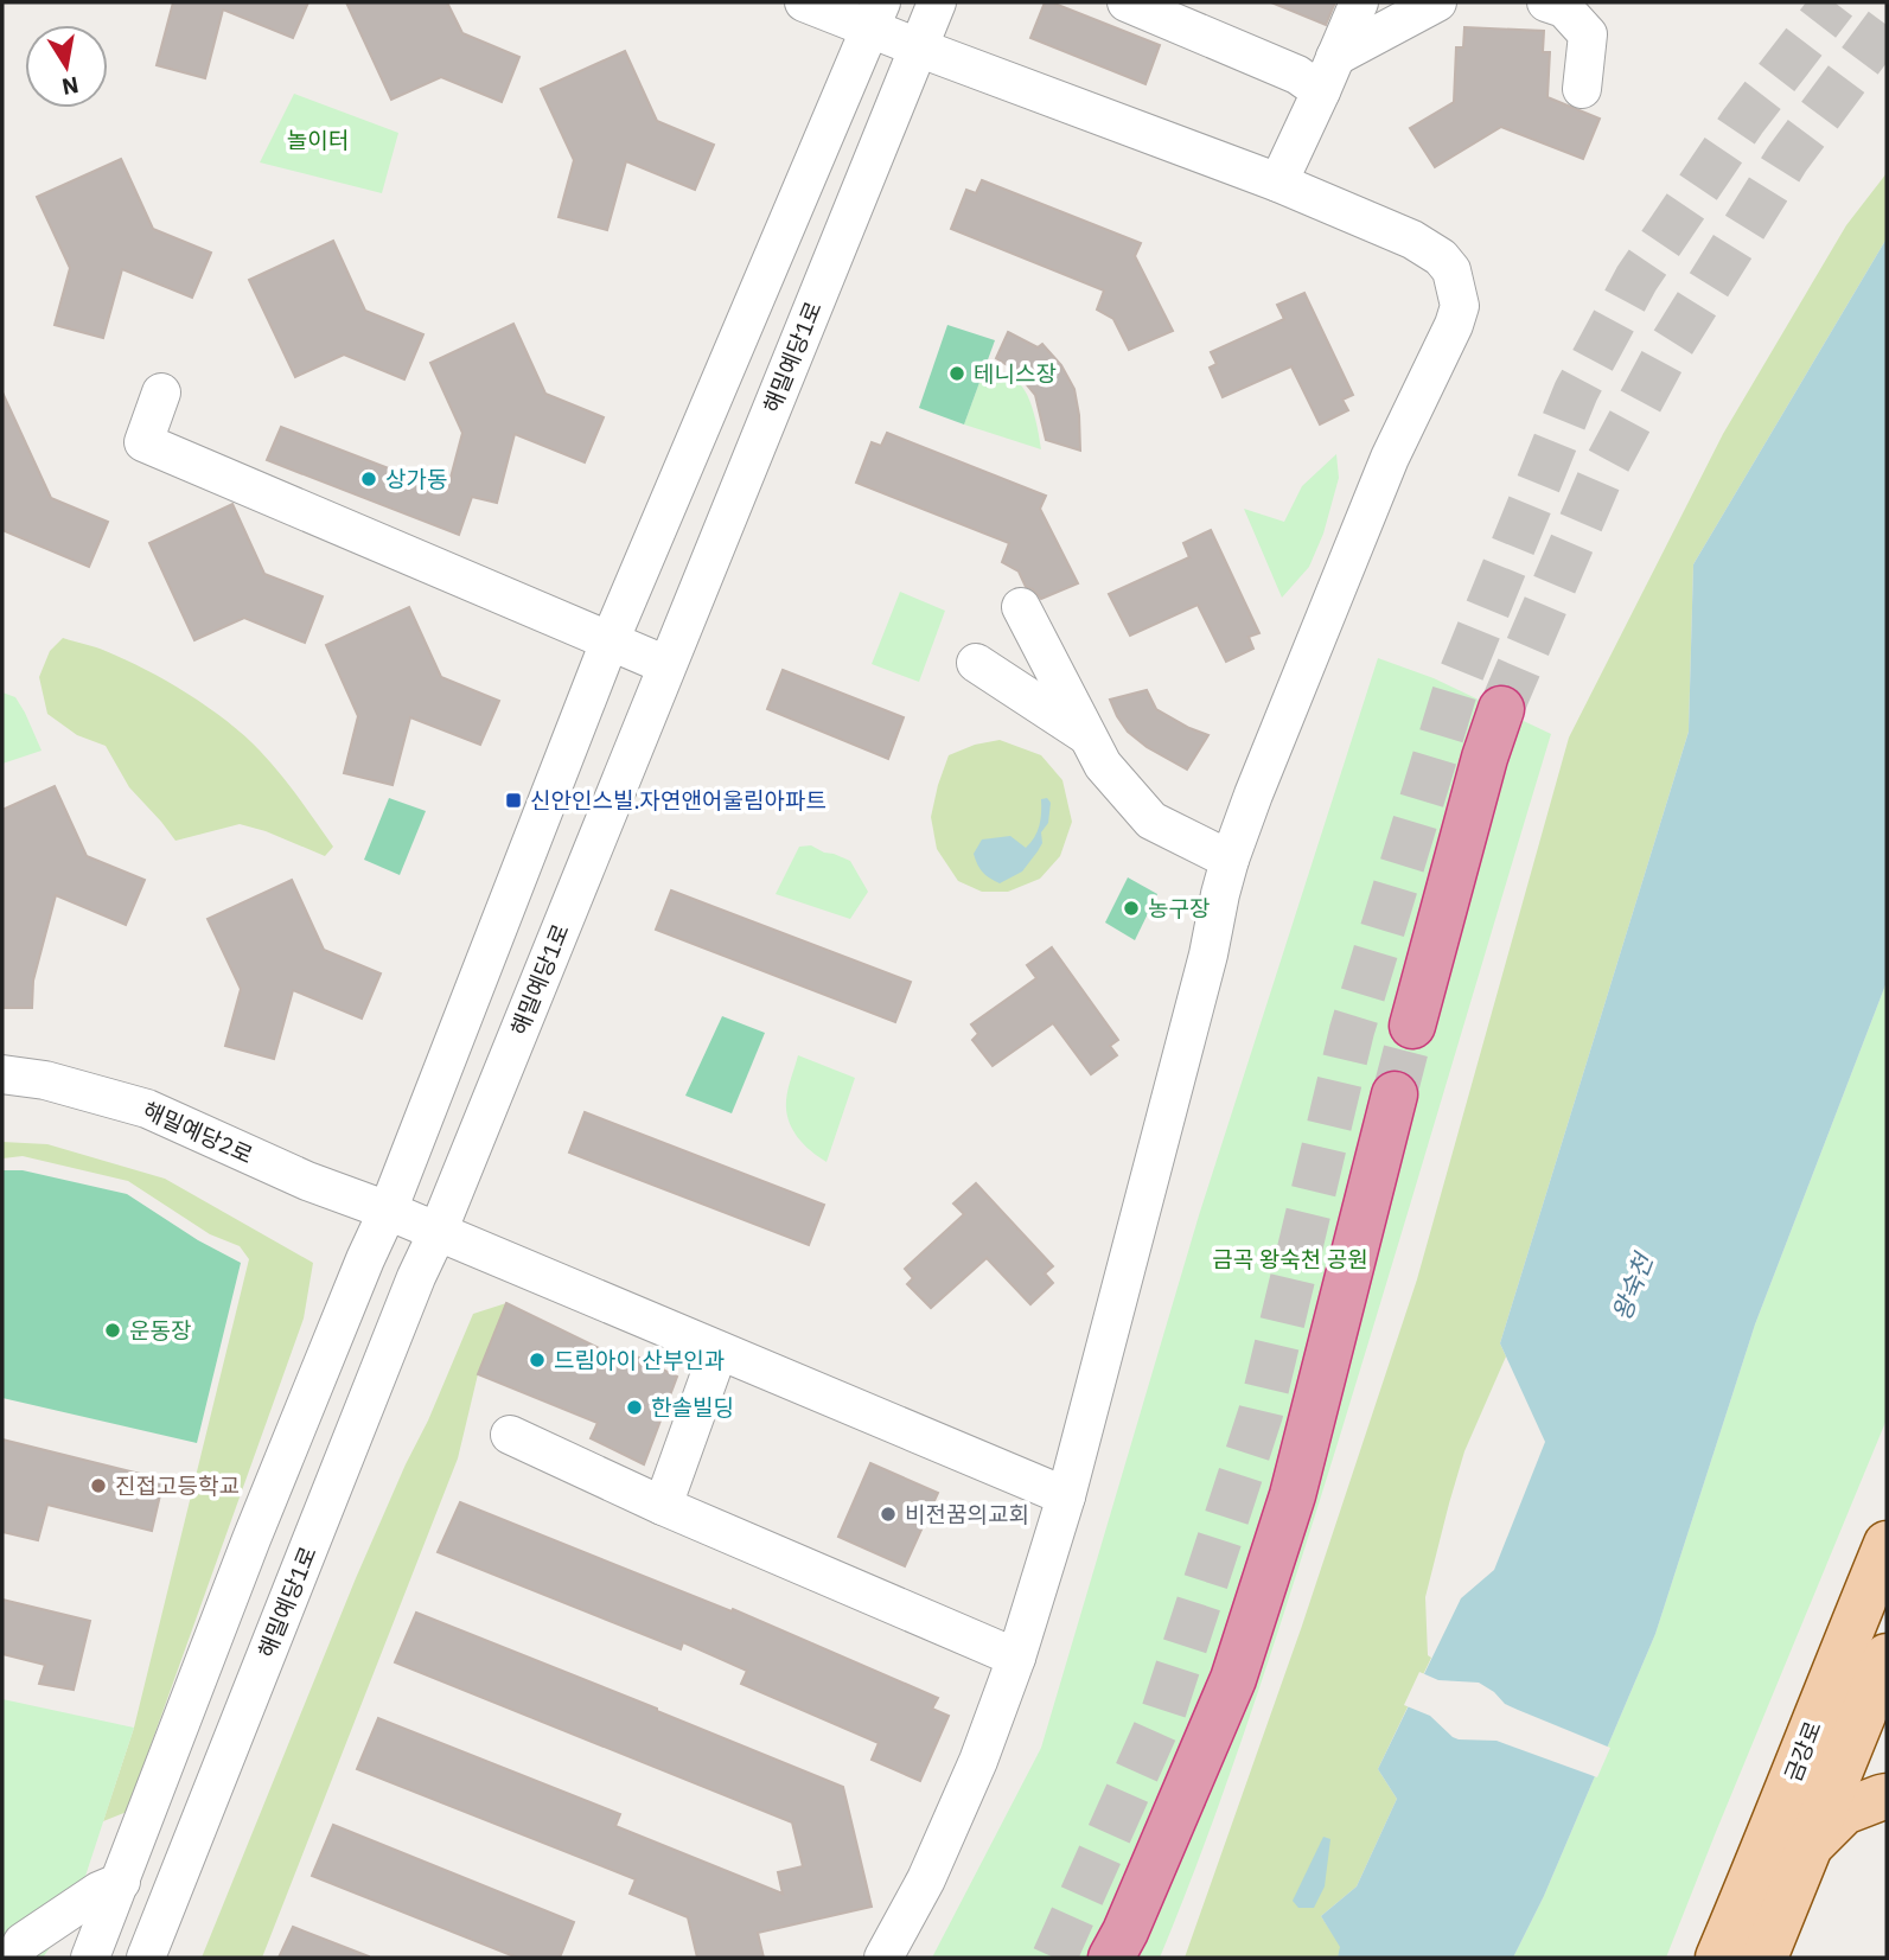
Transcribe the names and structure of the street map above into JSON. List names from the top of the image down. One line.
{"streets":{"main road":["금강로"],"street":["해밀예당1로","해밀예당2로"]},"crossings":[["해밀예당1로","해밀예당2로"]],"water":["왕숙천"],"parks":["놀이터","금곡 왕숙천 공원"],"places":{"other":["테니스장","상가동","농구장","운동장","드림아이 산부인과","한솔빌딩","진접고등학교","비전꿈의교회"],"transit":["신안인스빌.자연앤어울림아파트"]},"north":"bottom"}
